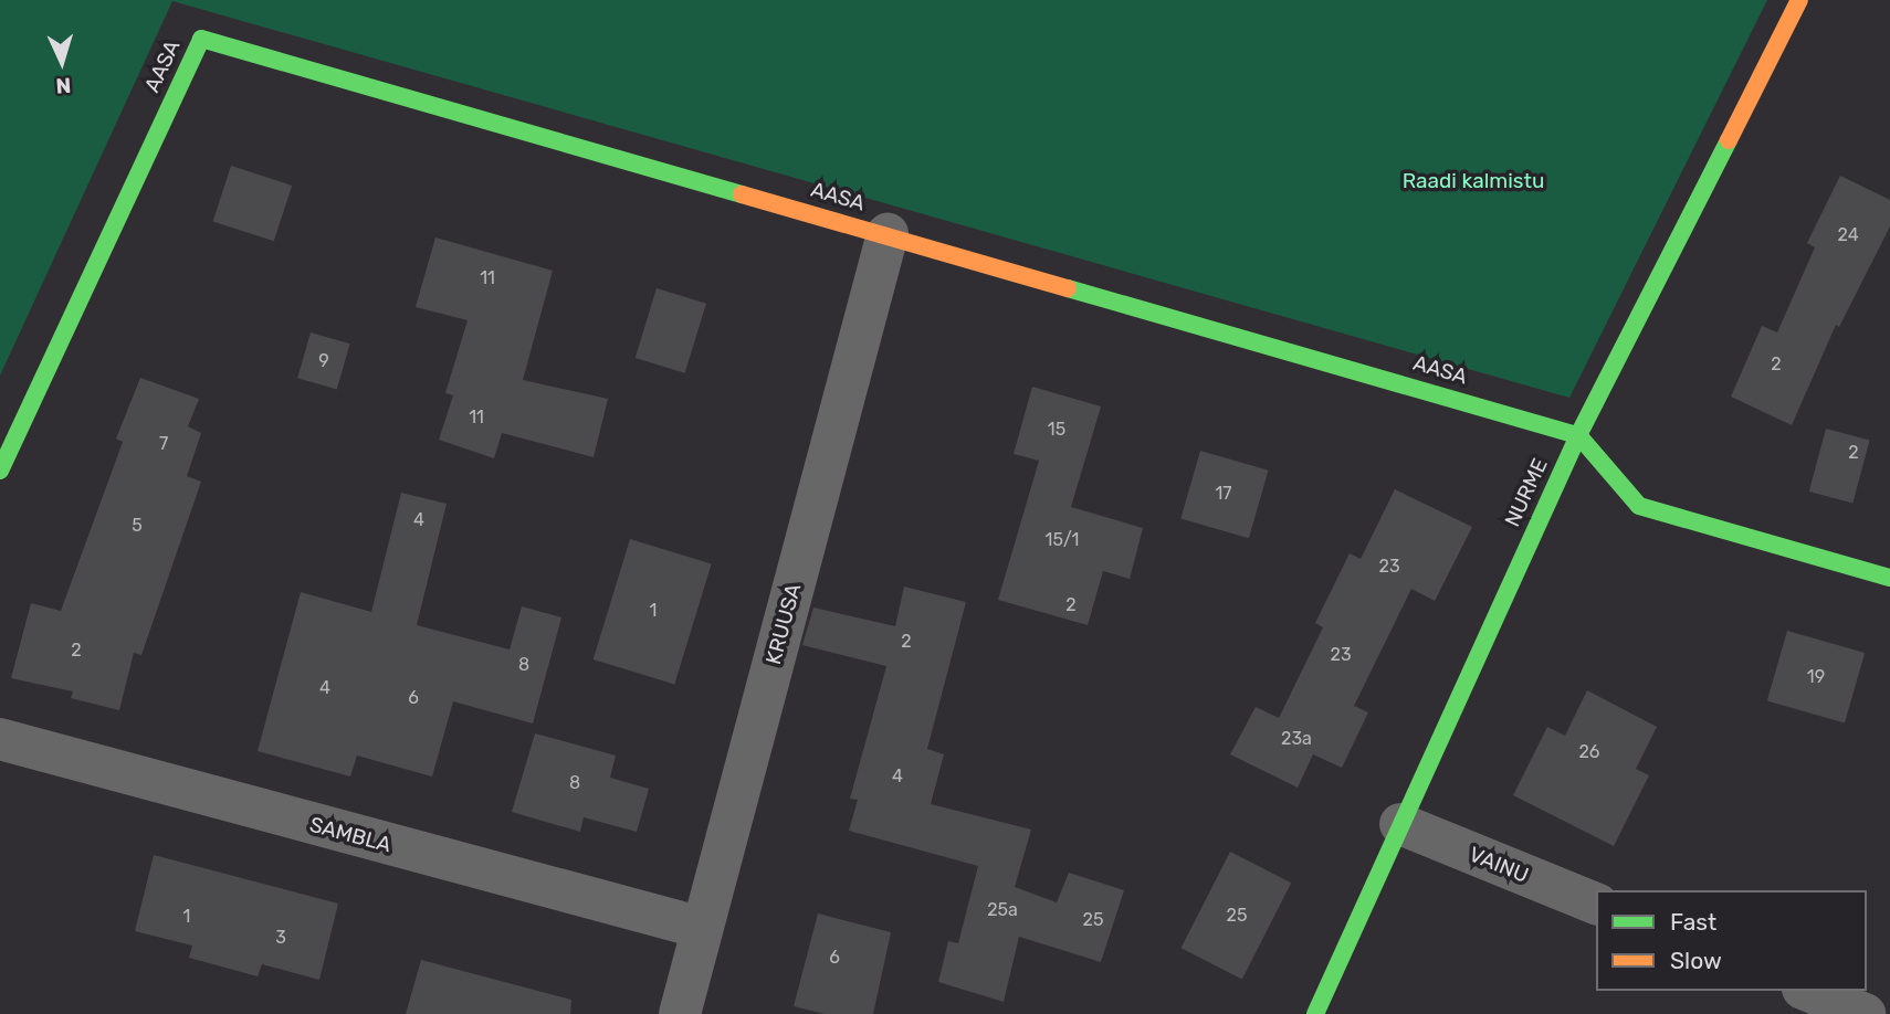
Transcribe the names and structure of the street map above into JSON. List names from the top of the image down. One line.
{"streets":{"street":["AASA","NURME","KRUUSA","SAMBLA","VAINU"]},"crossings":[["AASA","NURME"],["AASA","KRUUSA"],["NURME","VAINU"],["KRUUSA","SAMBLA"]],"parks":["Raadi kalmistu"],"house_numbers":["24","11","9","2","11","15","7","2","17","4","5","15/1","23","2","1","2","2","23","8","19","4","6","23a","26","4","8","25a","25","1","25","3","6"],"legend":["Fast","Slow"],"north":"bottom"}
